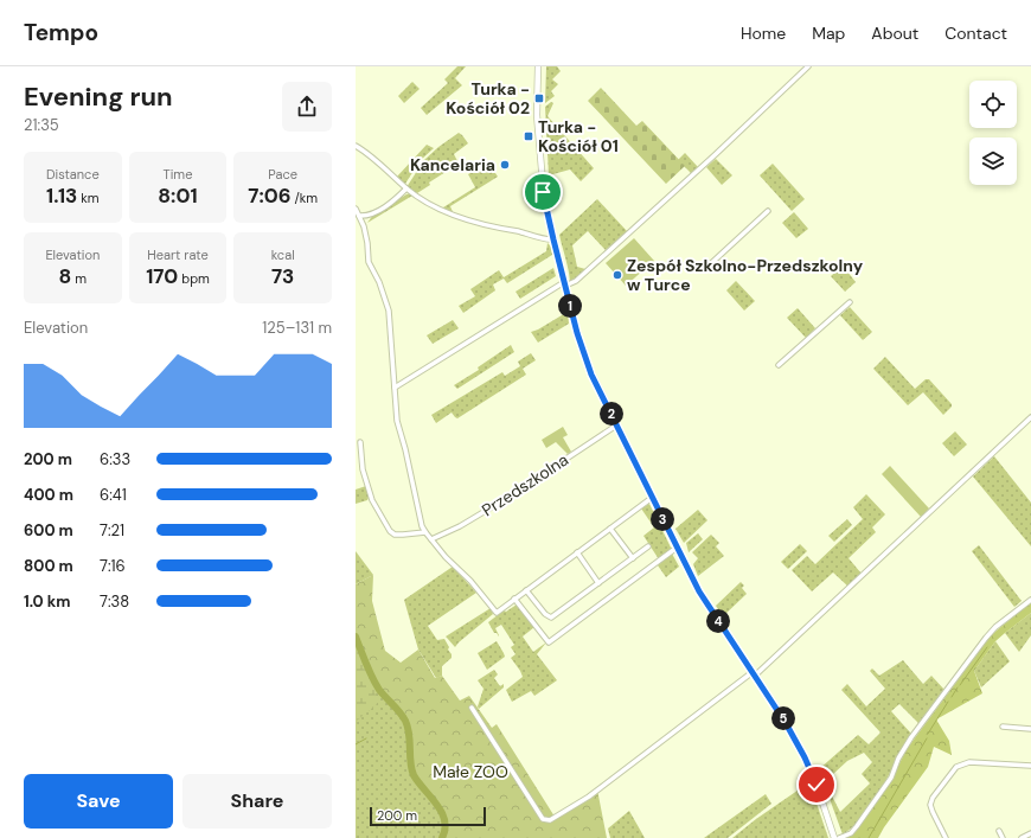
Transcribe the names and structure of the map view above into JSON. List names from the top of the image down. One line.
{"streets":{"street":["Przedszkolna"]},"parks":["Małe ZOO"],"places":{"transit":["Turka - Kościół 02","Turka - Kościół 01"],"other":["Kancelaria","Zespół Szkolno-Przedszkolny w Turce"]},"scale_bar":"200 m","page":{"header":"Tempo","nav":["Home","Map","About","Contact"],"heading":["Evening run","21:35"],"stats":[["Distance","1.13 km"],["Time","8:01"],["Pace","7:06 /km"],["Elevation","8 m"],["Heart rate","170 bpm"],["kcal","73"]],"pins":["1","2","3","4","5"],"chart":["Elevation","125–131 m"],"list":[{"name":"200 m","note":"6:33"},{"name":"400 m","note":"6:41"},{"name":"600 m","note":"7:21"},{"name":"800 m","note":"7:16"},{"name":"1.0 km","note":"7:38"}],"buttons":["Save","Share"],"scale":"200 m"}}
